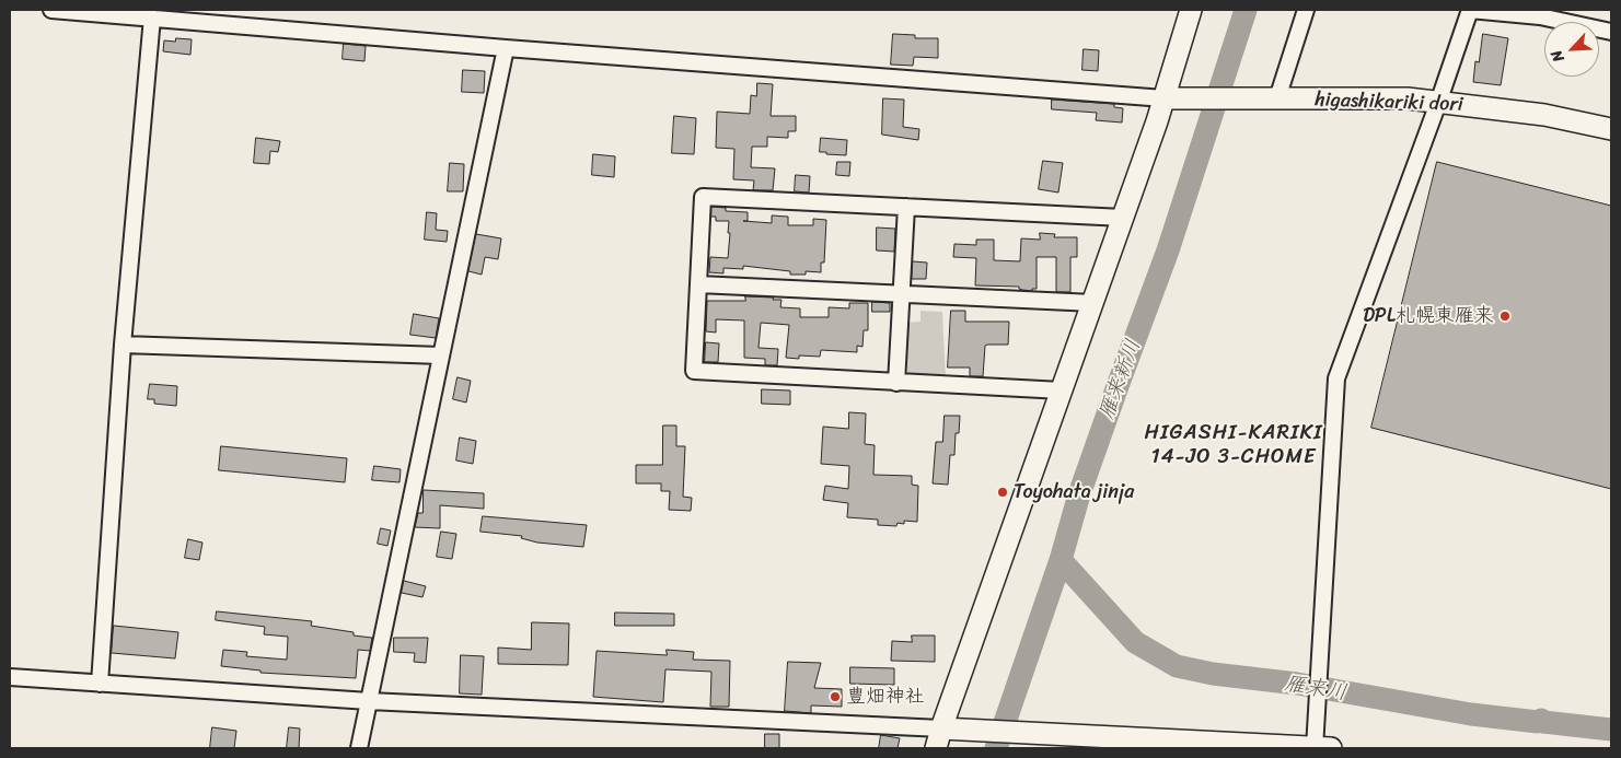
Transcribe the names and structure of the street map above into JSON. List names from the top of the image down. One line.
{"streets":{"street":["higashikariki dori"]},"districts":["HIGASHI-KARIKI 14-JO 3-CHOME"],"water":["雁来新川","雁来川"],"places":["DPL札幌東雁来","Toyohata jinja","豊畑神社"],"north":"bottom left"}
